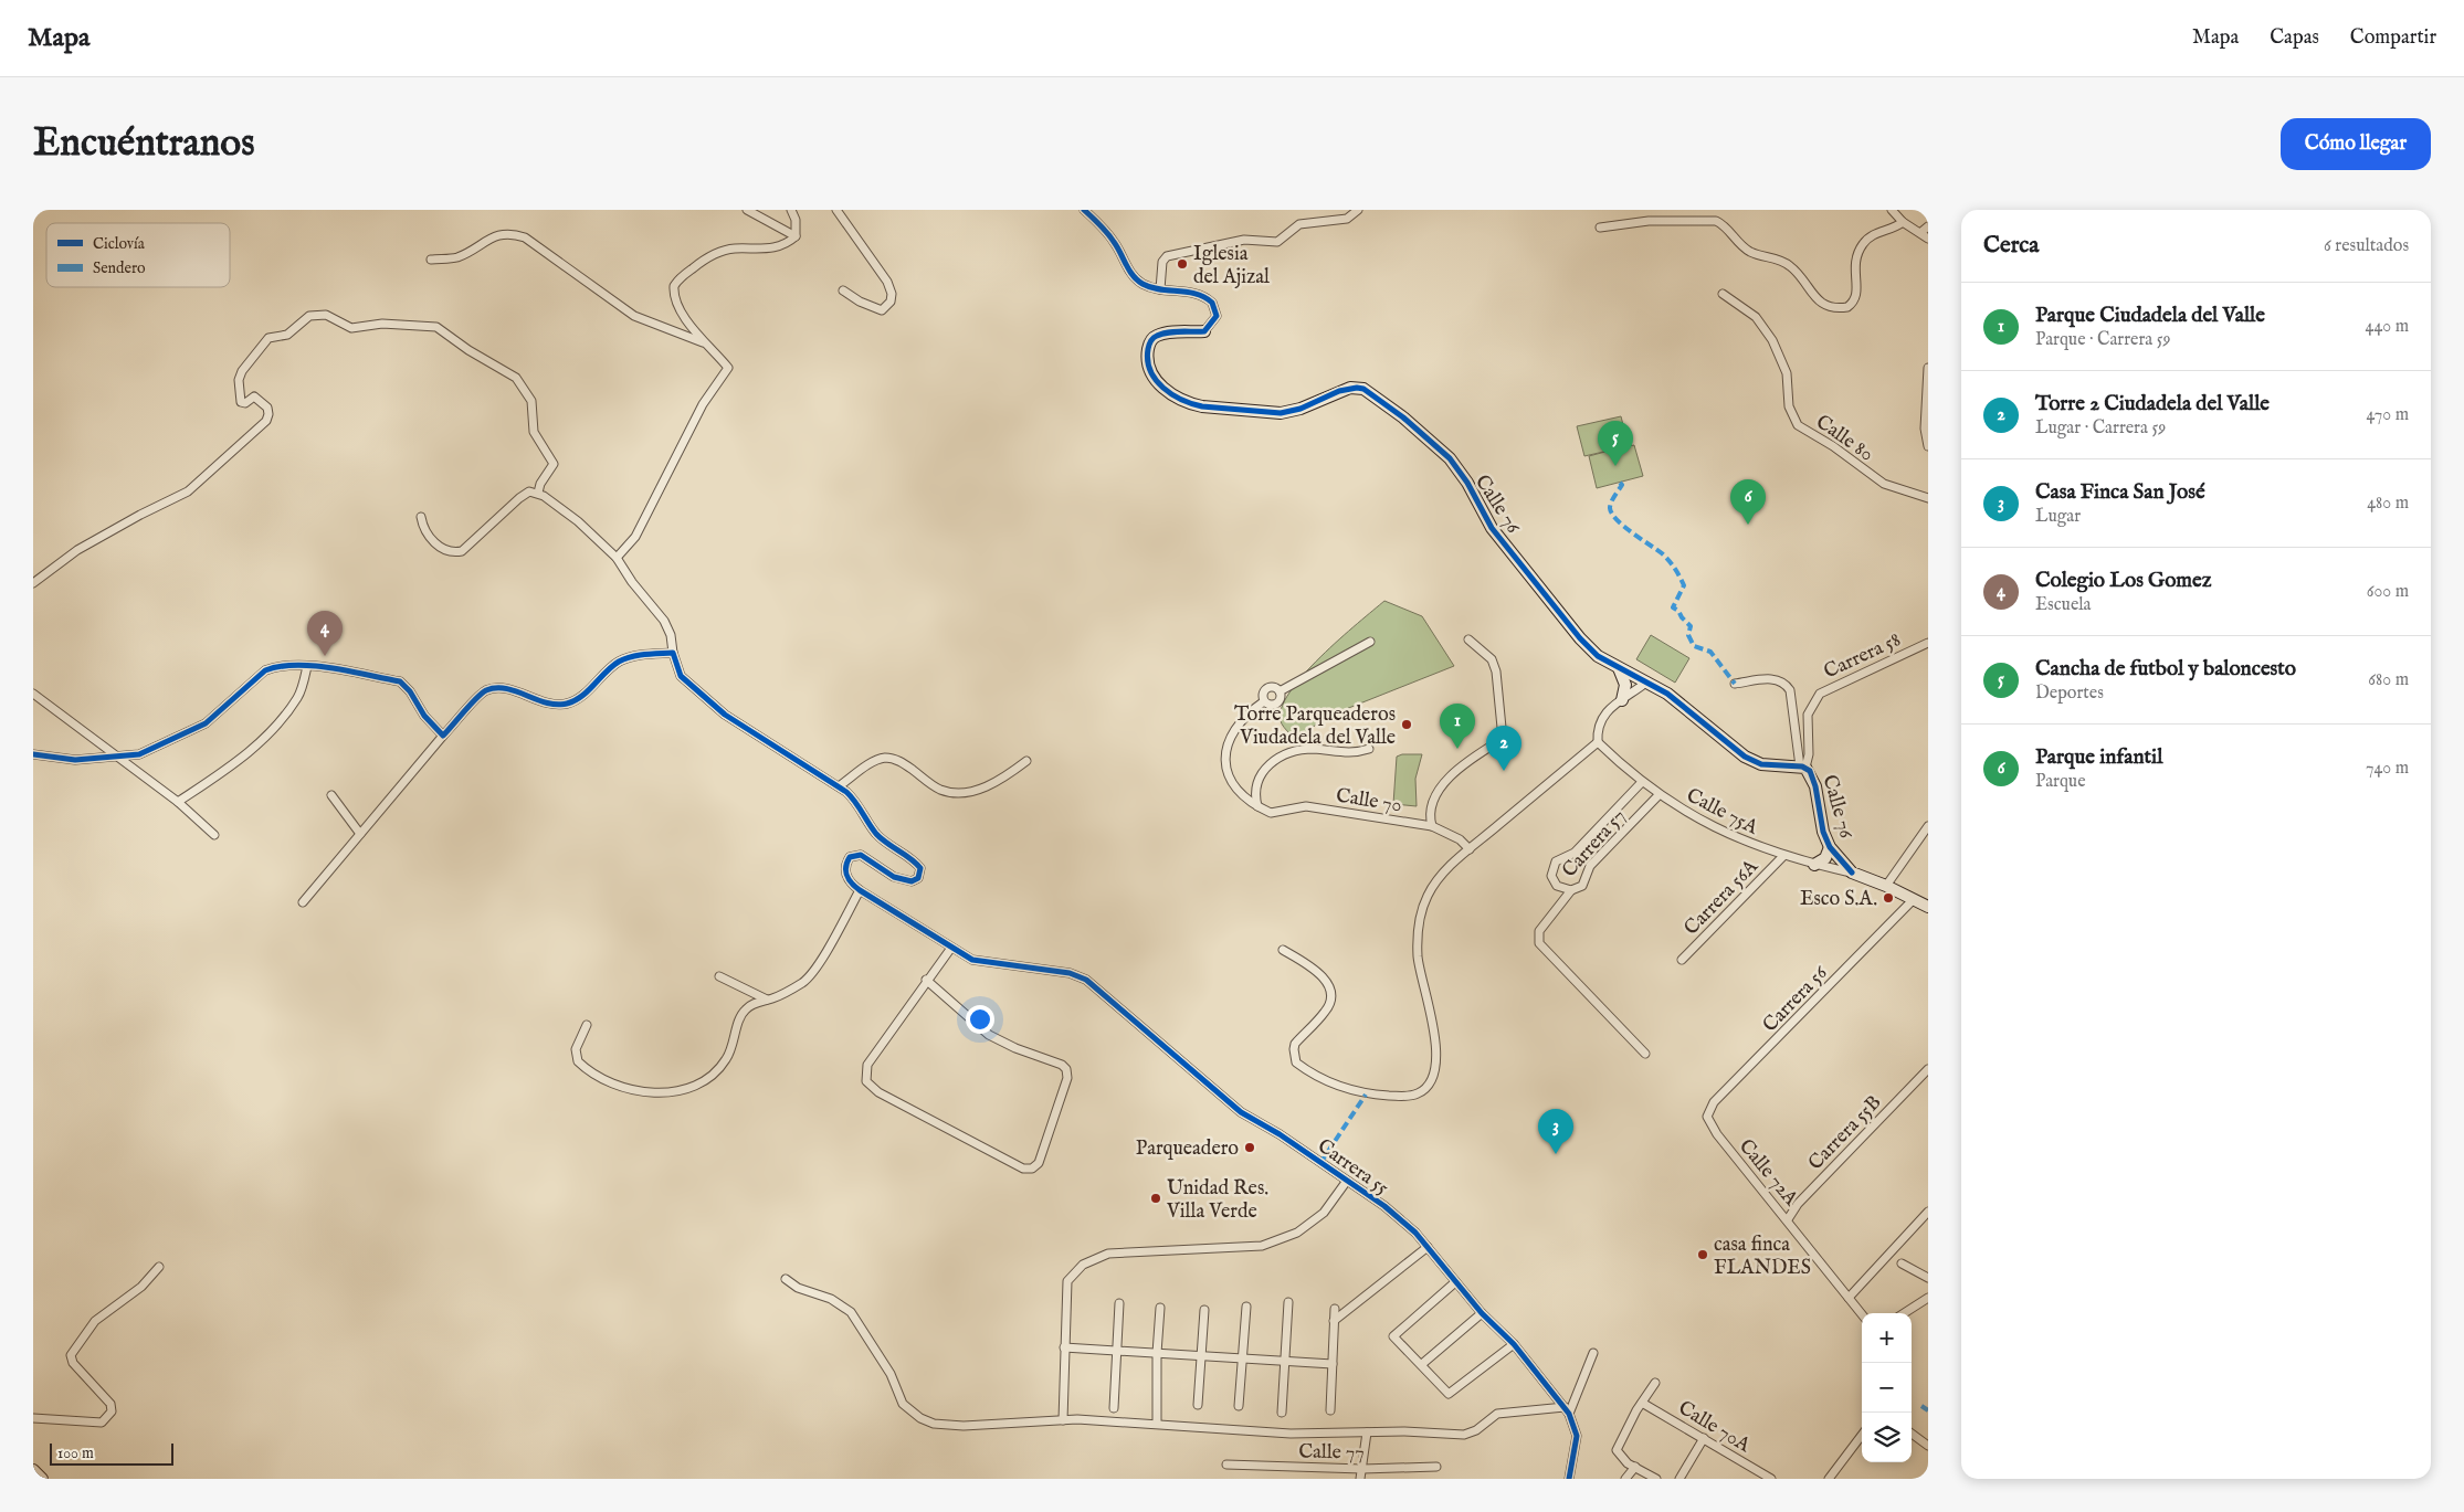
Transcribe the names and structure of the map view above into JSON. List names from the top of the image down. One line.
{"streets":{"street":["Calle 80","Calle 76","Carrera 58","Calle 70","Calle 75A","Carrera 57","Carrera 56A","Carrera 56","Carrera 55B","Carrera 55","Calle 72A","Calle 70A","Calle 77"]},"crossings":[["Calle 76","Carrera 58"],["Calle 76","Calle 75A"],["Calle 76","Carrera 56"],["Calle 75A","Carrera 57"],["Calle 75A","Carrera 56A"],["Carrera 56","Calle 72A"],["Carrera 55B","Calle 72A"]],"places":["Iglesia del Ajizal","Torre Parqueaderos Viudadela del Valle","Esco S.A.","Parqueadero","Unidad Res. Villa Verde","casa finca FLANDES"],"legend":["Ciclovía","Sendero"],"scale_bar":"100 m","page":{"header":"Mapa","nav":["Mapa","Capas","Compartir"],"buttons":"Cómo llegar","title":"Encuéntranos","heading":["Cerca","6 resultados"],"list":[{"mark":"1","name":"Parque Ciudadela del Valle","note":"Parque · Carrera 59","value":"440 m"},{"mark":"2","name":"Torre 2 Ciudadela del Valle","note":"Lugar · Carrera 59","value":"470 m"},{"mark":"3","name":"Casa Finca San José","note":"Lugar","value":"480 m"},{"mark":"4","name":"Colegio Los Gomez","note":"Escuela","value":"600 m"},{"mark":"5","name":"Cancha de futbol y baloncesto","note":"Deportes","value":"680 m"},{"mark":"6","name":"Parque infantil","note":"Parque","value":"740 m"}],"pins":["5","6","4","1","2","3"],"map_buttons":["+","−"],"scale":"100 m"}}
